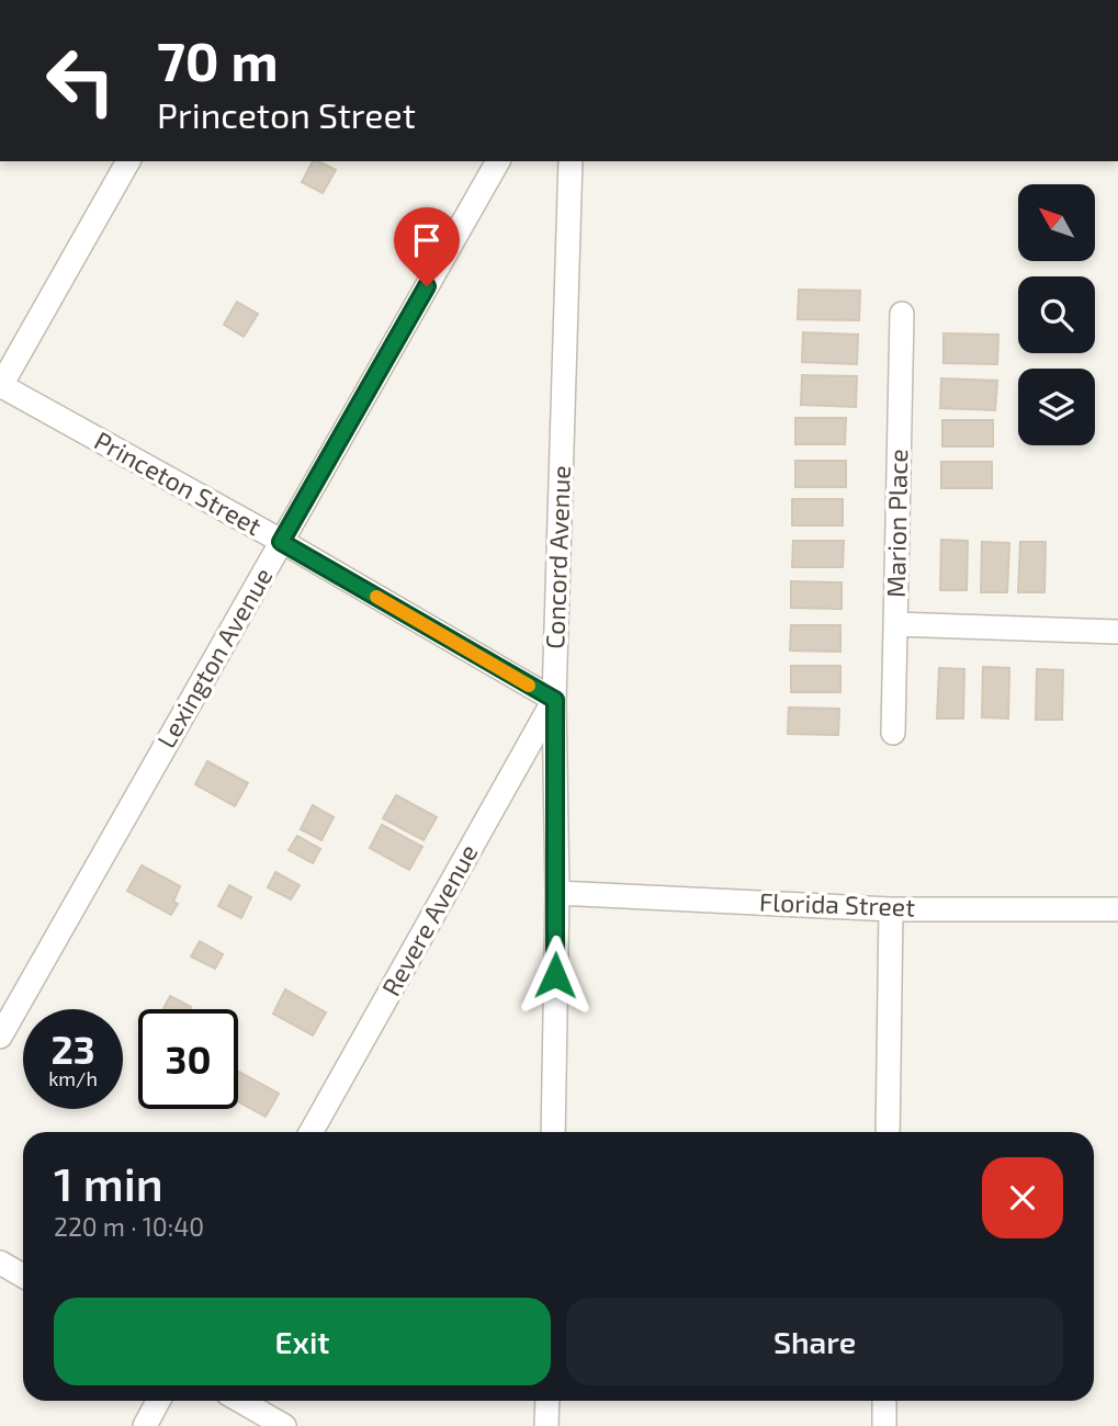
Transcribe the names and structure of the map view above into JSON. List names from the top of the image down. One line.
{"streets":{"street":["Princeton Street","Marion Place","Concord Avenue","Lexington Avenue","Florida Street","Revere Avenue"]},"crossings":[["Princeton Street","Concord Avenue"],["Princeton Street","Lexington Avenue"],["Princeton Street","Revere Avenue"],["Concord Avenue","Florida Street"],["Concord Avenue","Revere Avenue"]],"north":"top left","page":{"turn":["70 m","Princeton Street"],"speed":"23 km/h","limit":"30","heading":["1 min","220 m · 10:40"],"buttons":["Exit","Share"]}}
